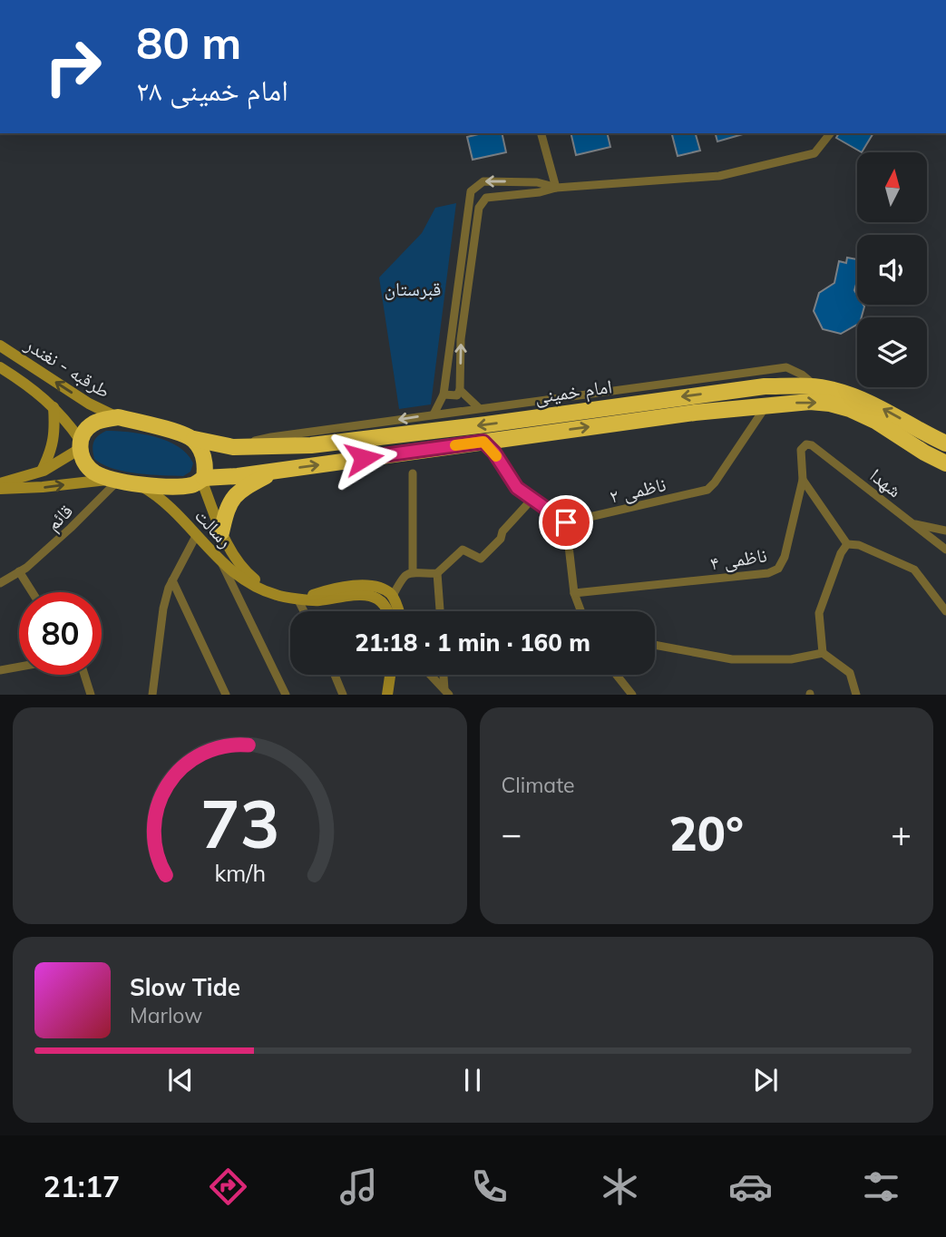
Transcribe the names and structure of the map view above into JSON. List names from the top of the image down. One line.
{"streets":{"highway":["امام خمینی"],"street":["طرقبه - نغندر","شهدا","ناظمی ۲","قائم","رسالت","ناظمی ۴"]},"crossings":[["طرقبه - نغندر","امام خمینی"],["امام خمینی","ناظمی ۲"],["امام خمینی","قائم"],["امام خمینی","رسالت"],["شهدا","ناظمی ۴"]],"parks":["قبرستان"],"north":"top","page":{"turn":["80 m","امام خمینی ۲۸"],"limit":"80","trip":"21:18 · 1 min · 160 m","tile":"Climate","heat":["−","20°","+"],"song":["Slow Tide","Marlow"],"tabs":"21:17","gauge":["73","km/h"]}}
